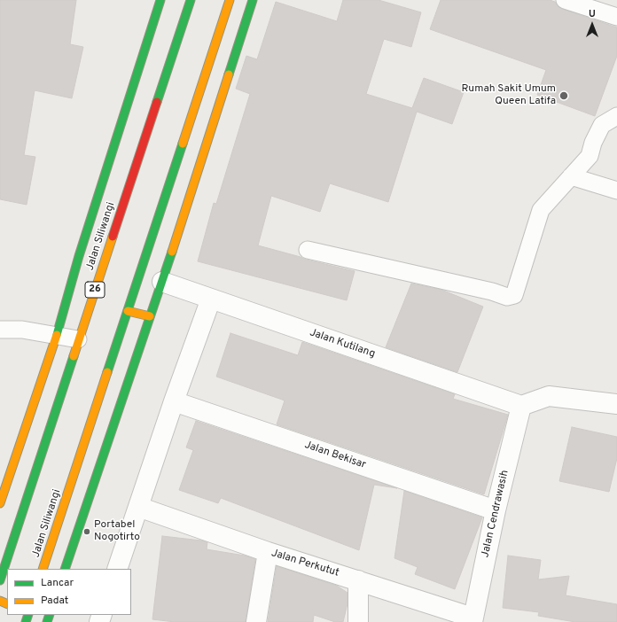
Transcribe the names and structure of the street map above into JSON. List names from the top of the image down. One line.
{"streets":{"main road":["Jalan Siliwangi","26"],"street":["Jalan Kutilang","Jalan Bekisar","Jalan Cendrawasih","Jalan Perkutut"]},"crossings":[["Jalan Kutilang","Jalan Cendrawasih"],["Jalan Bekisar","Jalan Cendrawasih"],["Jalan Cendrawasih","Jalan Perkutut"]],"places":["Rumah Sakit Umum Queen Latifa","Portabel Nogotirto"],"legend":["Lancar","Padat"],"north":"top"}
